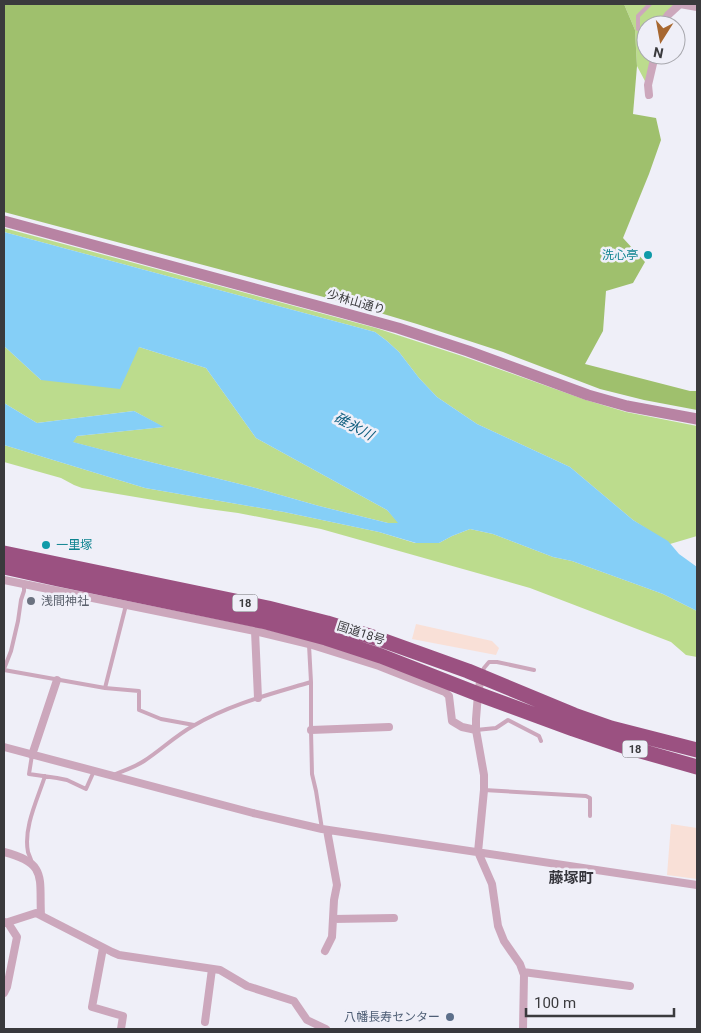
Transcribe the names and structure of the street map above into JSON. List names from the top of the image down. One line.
{"streets":{"highway":["18","国道18号"],"street":["少林山通り"]},"districts":["藤塚町"],"water":["碓氷川"],"places":["洗心亭","一里塚","浅間神社","八幡長寿センター"],"scale_bar":"100 m","north":"bottom"}
